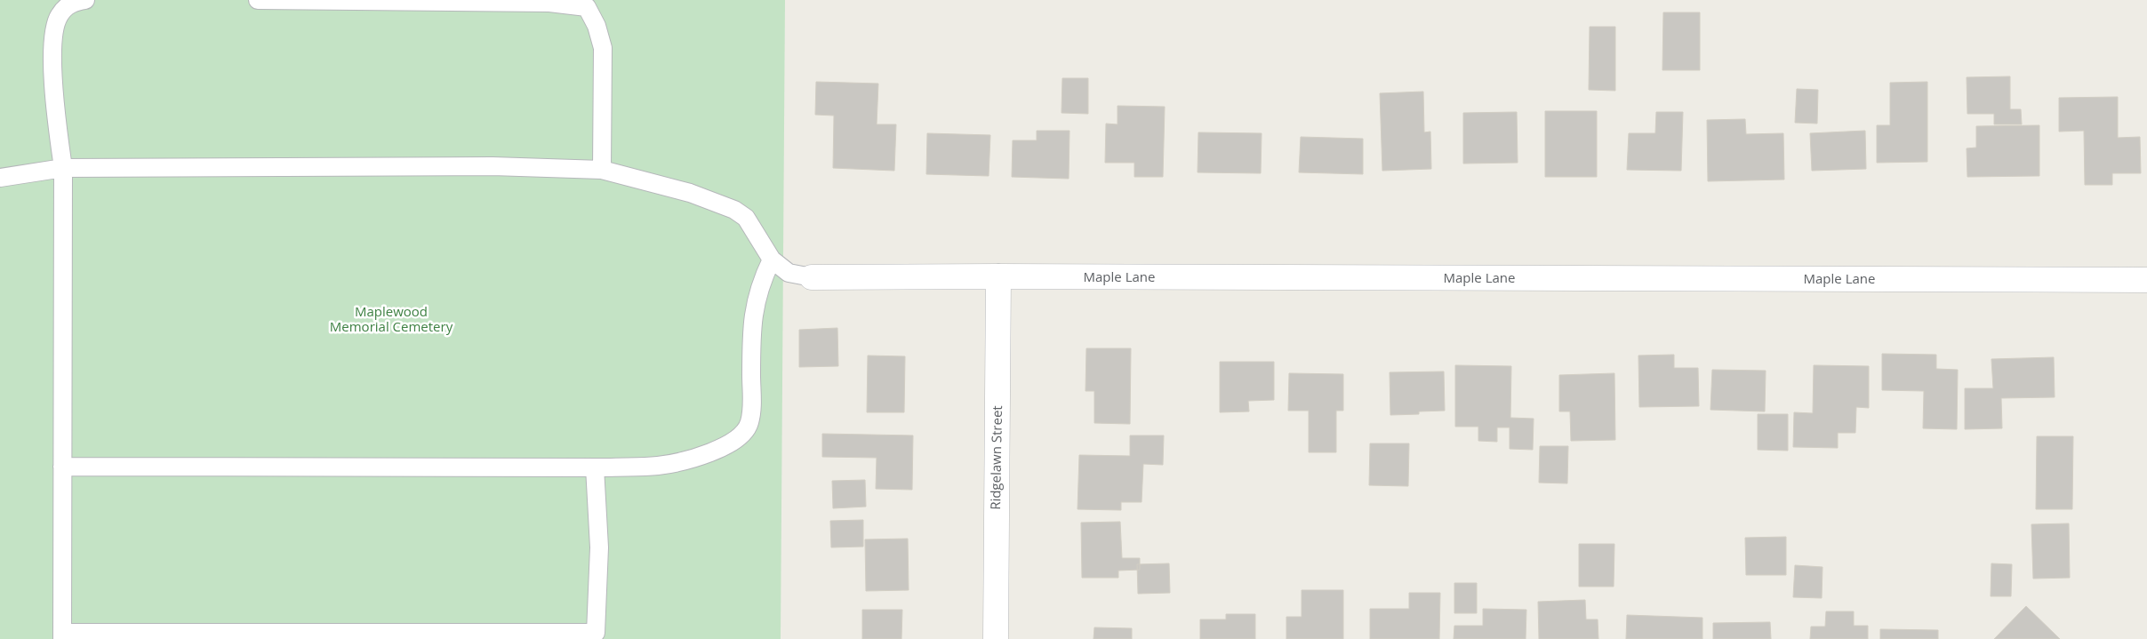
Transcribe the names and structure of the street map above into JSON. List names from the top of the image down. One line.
{"streets":{"street":["Maple Lane","Ridgelawn Street"]},"crossings":[["Maple Lane","Ridgelawn Street"]],"parks":["Maplewood Memorial Cemetery"]}
